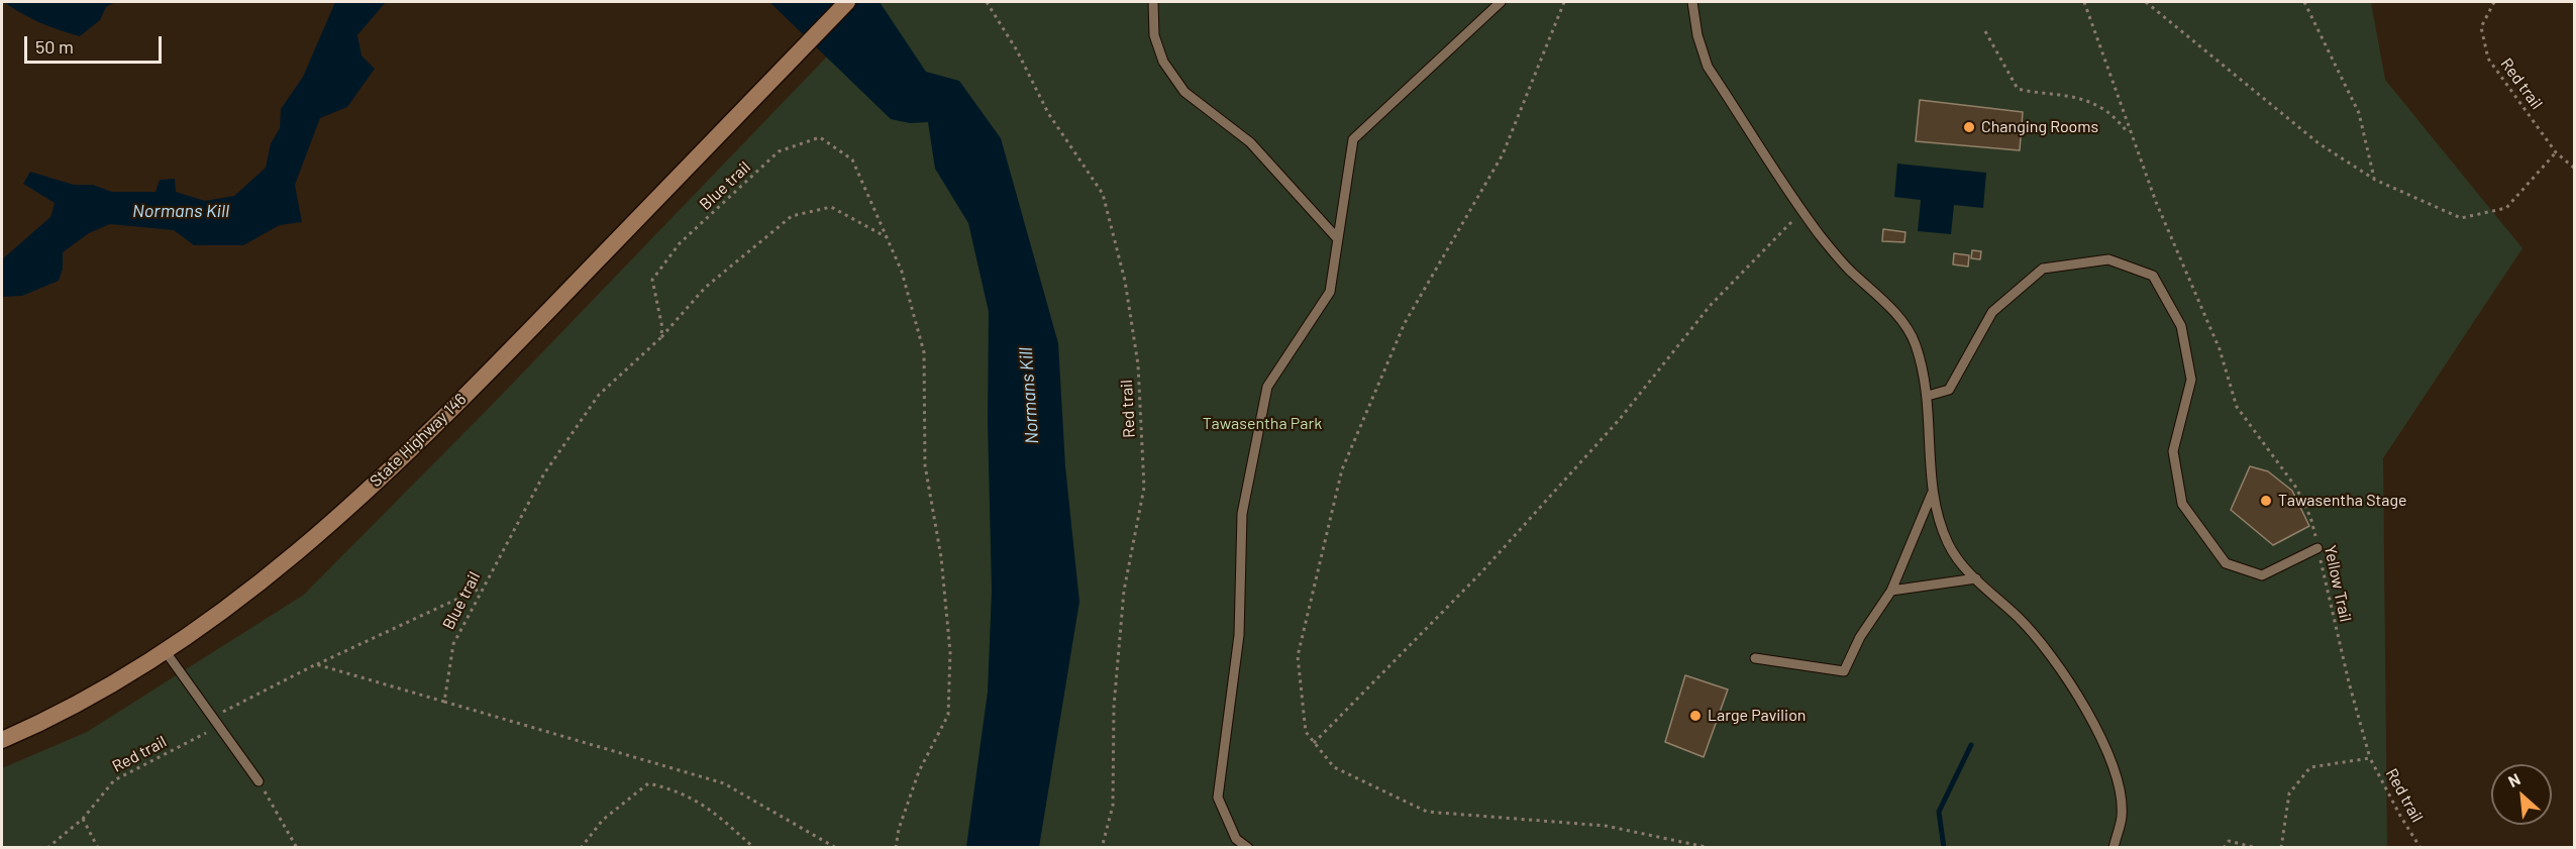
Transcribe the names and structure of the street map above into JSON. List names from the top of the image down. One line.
{"streets":{"main road":["State Highway 146"],"path":["Red trail","Blue trail","Yellow Trail"]},"crossings":[["Red trail","Yellow Trail"]],"water":["Normans Kill"],"parks":["Tawasentha Park"],"places":["Changing Rooms","Tawasentha Stage","Large Pavilion"],"scale_bar":"50 m","north":"top left"}
